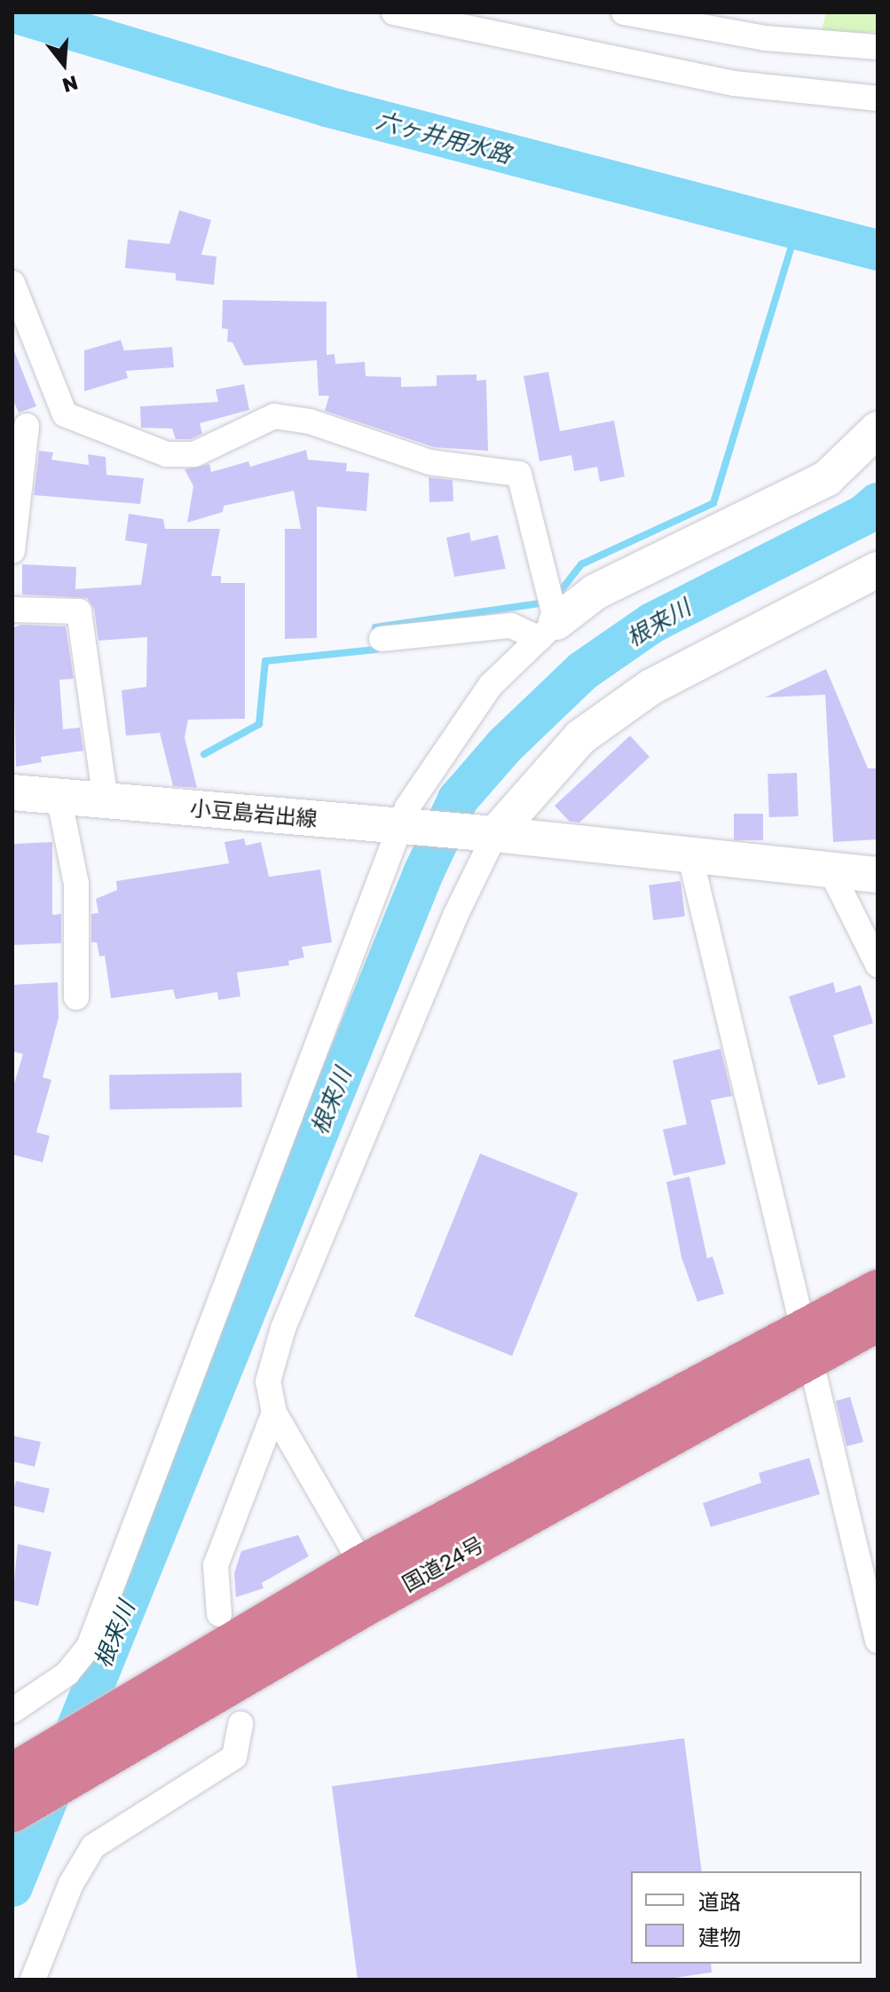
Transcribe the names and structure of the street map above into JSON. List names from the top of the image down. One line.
{"streets":{"highway":["国道24号"],"main road":["小豆島岩出線"]},"water":["六ヶ井用水路","根来川"],"legend":["道路","建物"],"north":"bottom"}
